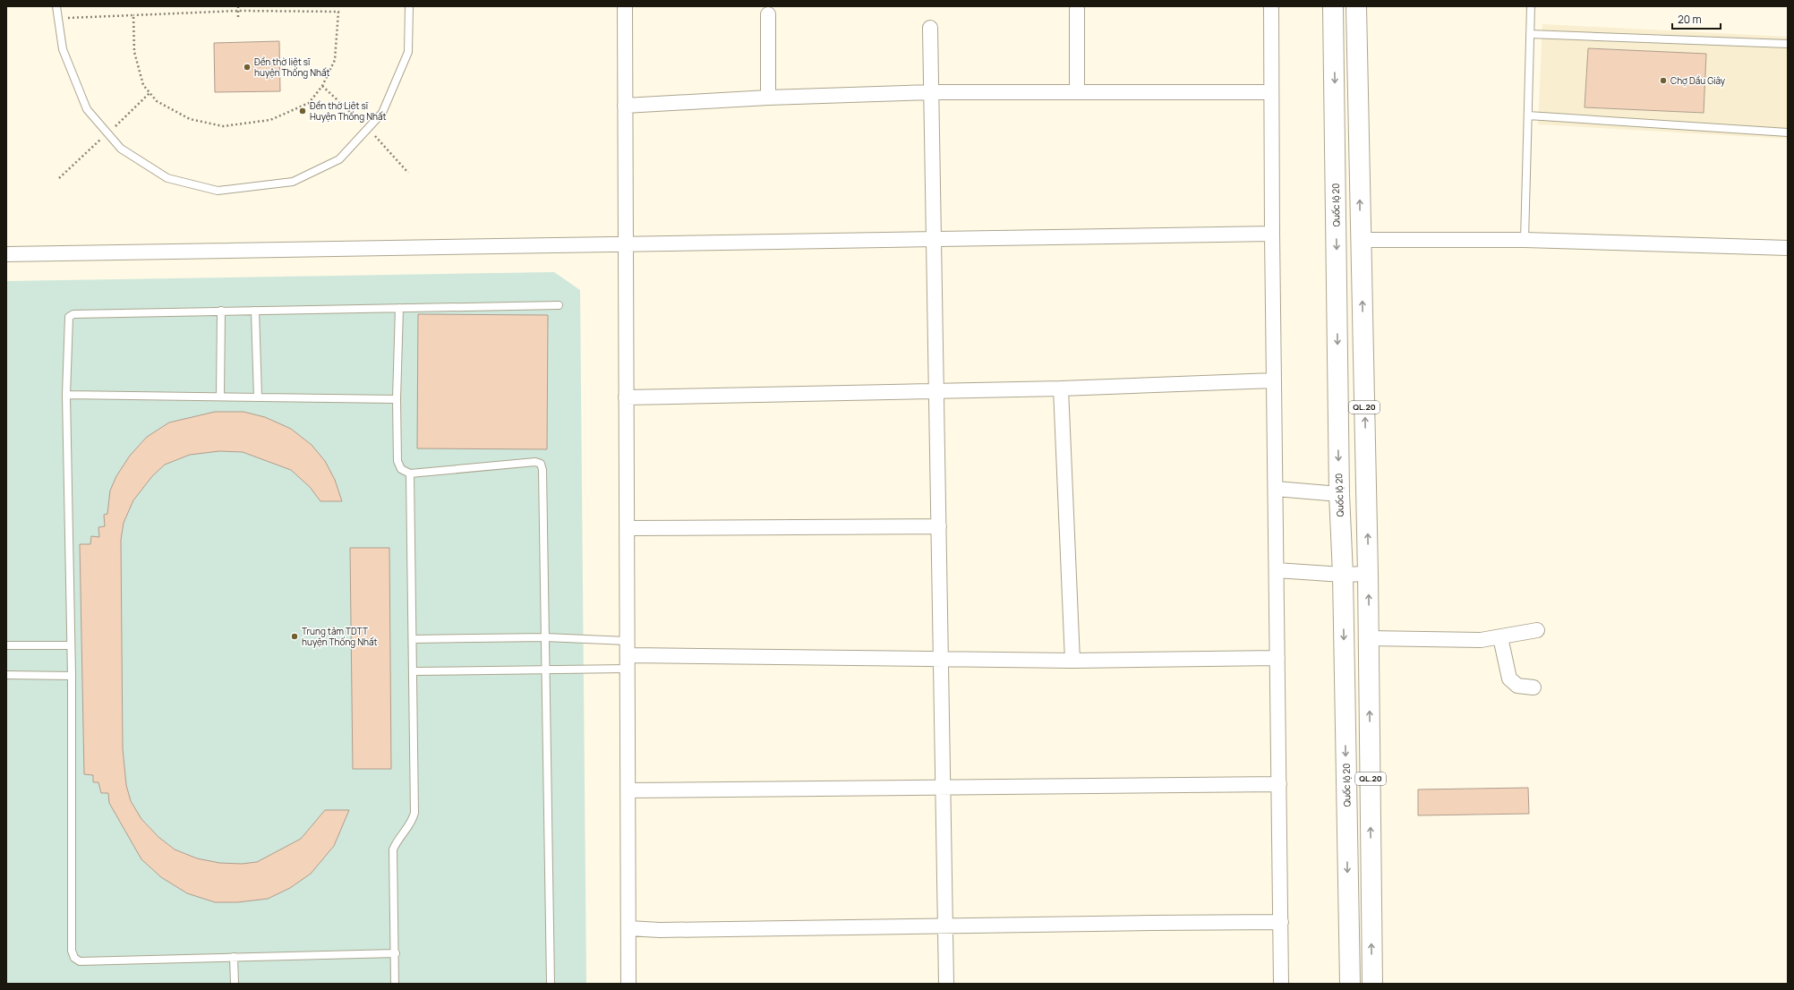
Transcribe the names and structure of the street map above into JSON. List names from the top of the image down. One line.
{"streets":{"highway":["Quốc lộ 20","QL.20"]},"crossings":[["Quốc lộ 20","QL.20"]],"places":["Đền thờ liệt sĩ huyện Thống Nhất","Chợ Dầu Giây","Đền thờ Liệt sĩ Huyện Thống Nhất","Trung tâm TDTT huyện Thống Nhất"],"scale_bar":"20 m"}
